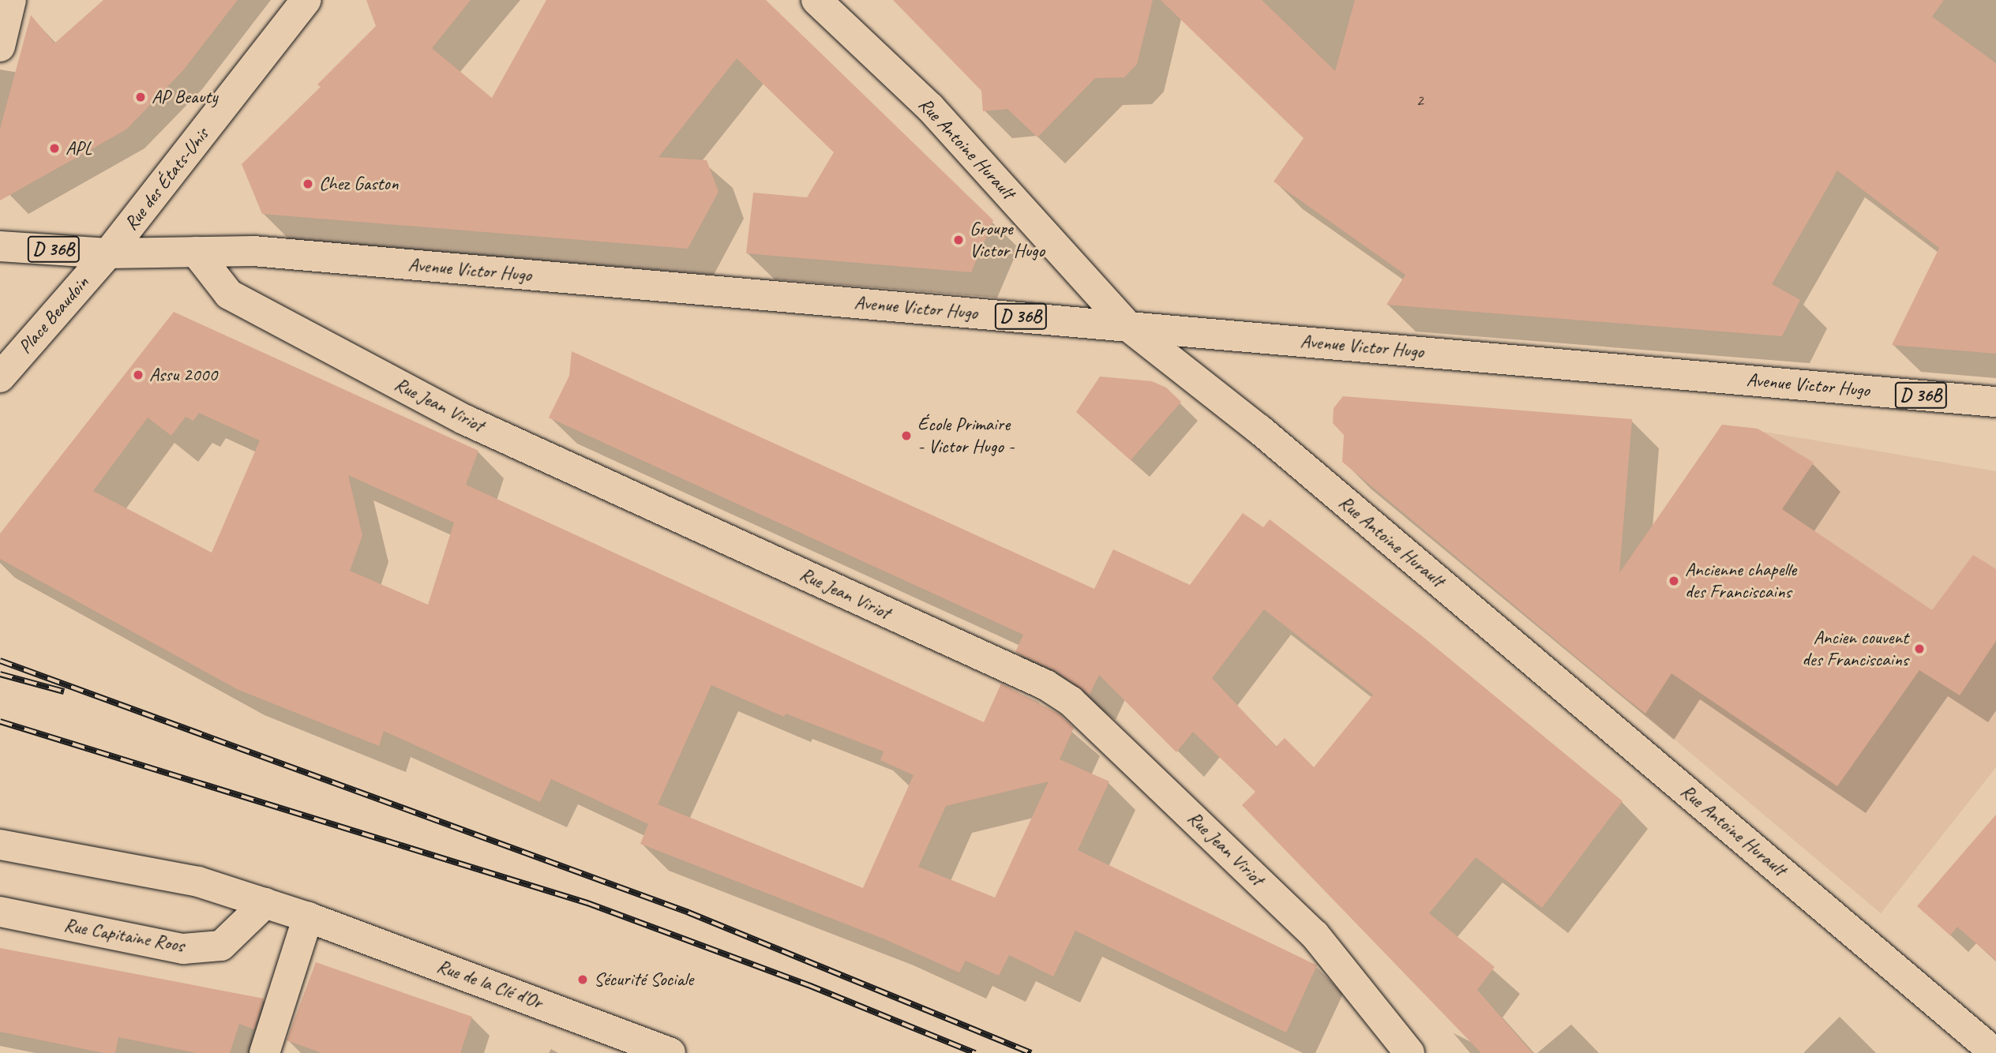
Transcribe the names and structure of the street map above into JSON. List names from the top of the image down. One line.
{"streets":{"street":["Rue Antoine Hurault","Rue des États-Unis","D 36B","Avenue Victor Hugo","Place Beaudoin","Rue Jean Viriot","Rue Capitaine Roos","Rue de la Clé d'Or"]},"crossings":[["Rue Antoine Hurault","Avenue Victor Hugo"],["Rue des États-Unis","Avenue Victor Hugo"],["Rue des États-Unis","Place Beaudoin"],["Avenue Victor Hugo","Place Beaudoin"],["Avenue Victor Hugo","Rue Jean Viriot"]],"places":["AP Beauty","APL","Chez Gaston","Groupe Victor Hugo","Assu 2000","École Primaire - Victor Hugo -","Ancienne chapelle des Franciscains","Ancien couvent des Franciscains","Sécurité Sociale"],"house_numbers":["2"]}
